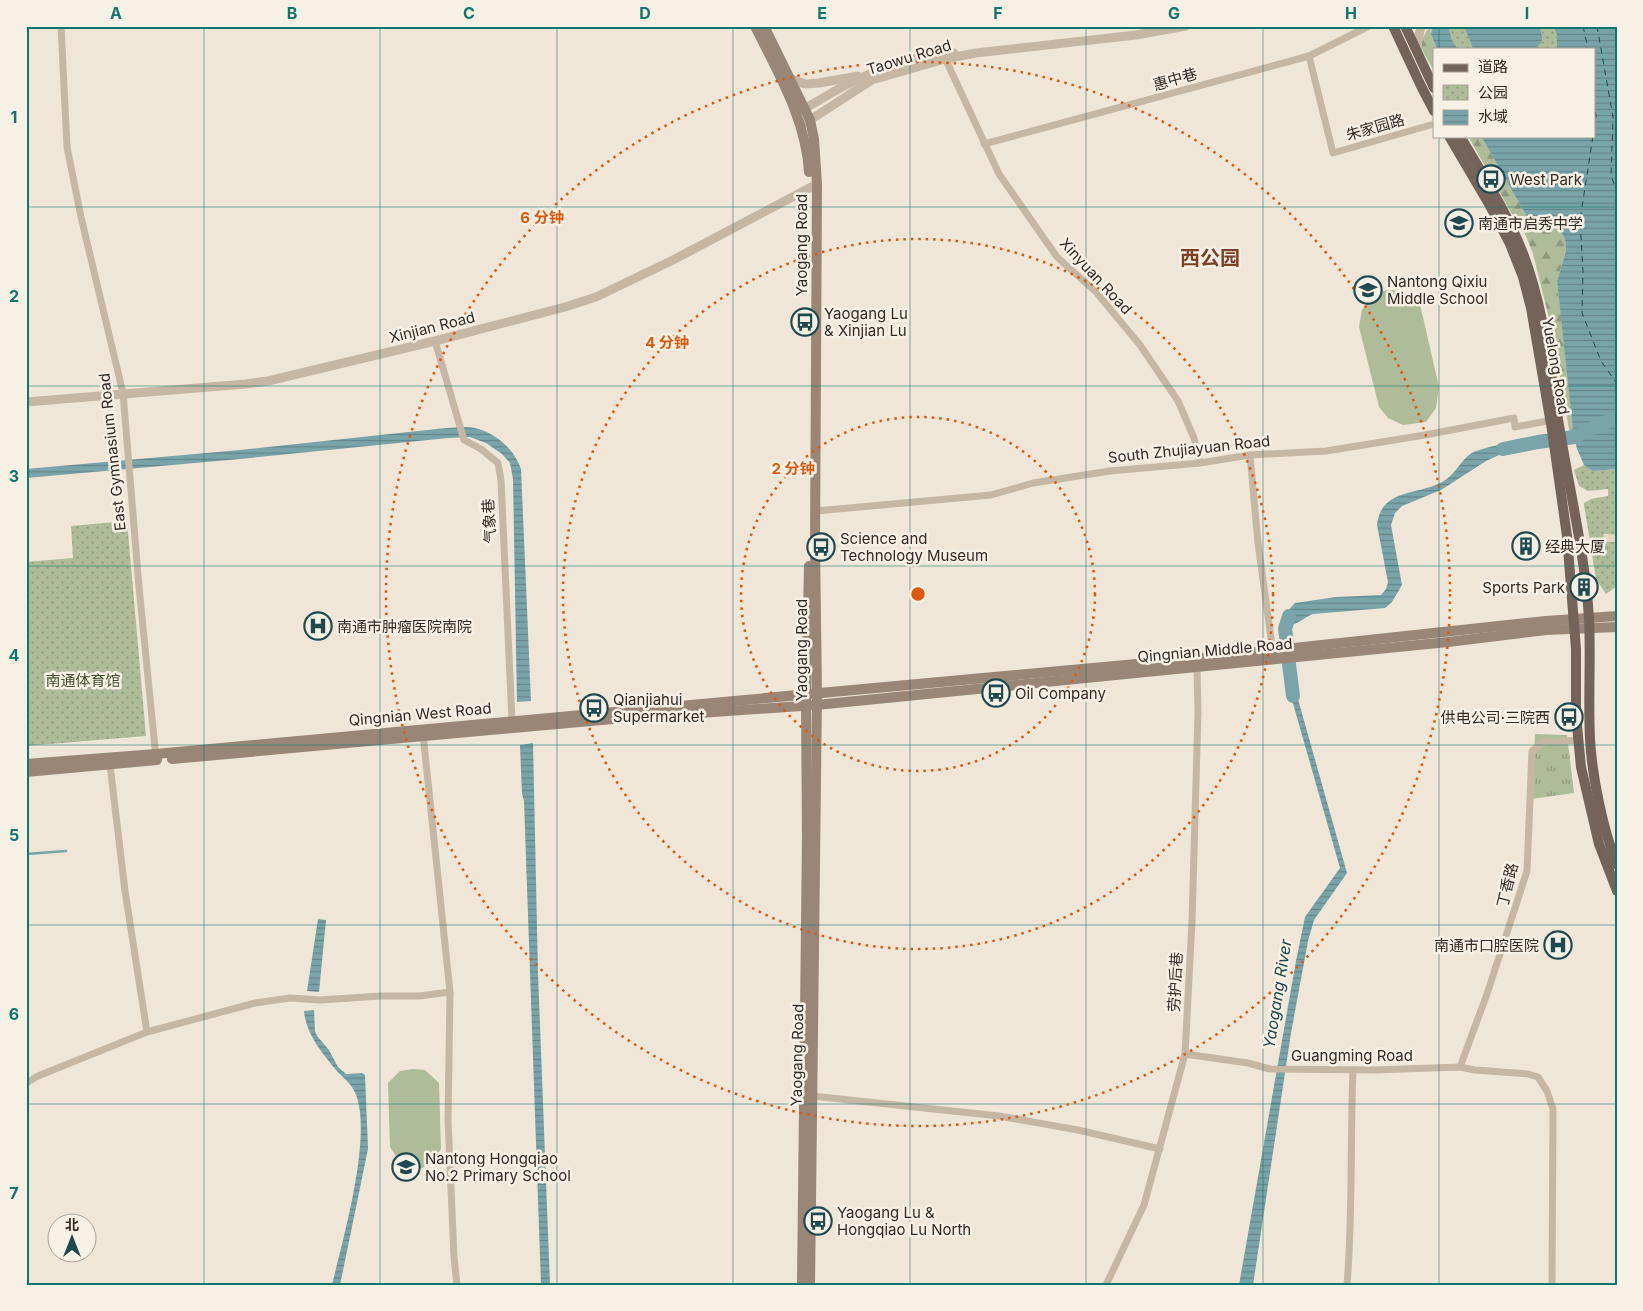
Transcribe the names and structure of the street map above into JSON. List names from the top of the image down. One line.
{"streets":{"main road":["Yaogang Road","Yuelong Road","Qingnian Middle Road","Qingnian West Road"],"street":["Taowu Road","惠中巷","朱家园路","Xinyuan Road","Xinjian Road","South Zhujiayuan Road","East Gymnasium Road","气象巷","丁香路","劳护后巷","Guangming Road"]},"crossings":[["Taowu Road","Yaogang Road"],["Taowu Road","Xinyuan Road"],["惠中巷","朱家园路"],["惠中巷","Xinyuan Road"],["Yaogang Road","Xinjian Road"],["Yaogang Road","South Zhujiayuan Road"],["Yaogang Road","Qingnian Middle Road"],["Yaogang Road","Qingnian West Road"],["Xinyuan Road","South Zhujiayuan Road"],["Xinjian Road","East Gymnasium Road"],["Xinjian Road","气象巷"],["Yuelong Road","South Zhujiayuan Road"],["Yuelong Road","Qingnian Middle Road"],["Yuelong Road","丁香路"],["East Gymnasium Road","Qingnian West Road"],["气象巷","Qingnian West Road"],["Qingnian Middle Road","Qingnian West Road"],["Qingnian Middle Road","劳护后巷"],["丁香路","Guangming Road"],["劳护后巷","Guangming Road"]],"districts":["西公园"],"water":["Yaogang River"],"parks":["南通体育馆"],"places":{"bus stop":["West Park","Yaogang Lu & Xinjian Lu","Science and Technology Museum","Oil Company","Qianjiahui Supermarket","供电公司·三院西","Yaogang Lu & Hongqiao Lu North"],"school or university":["南通市启秀中学","Nantong Qixiu Middle School","Nantong Hongqiao No.2 Primary School"],"building":["经典大厦","Sports Park"],"hospital":["南通市肿瘤医院南院","南通市口腔医院"]},"legend":["道路","公园","水域"],"north":"top","grid":{"columns":["A","B","C","D","E","F","G","H","I"],"rows":["1","2","3","4","5","6","7"]},"rings":["6 分钟","4 分钟","2 分钟"]}
